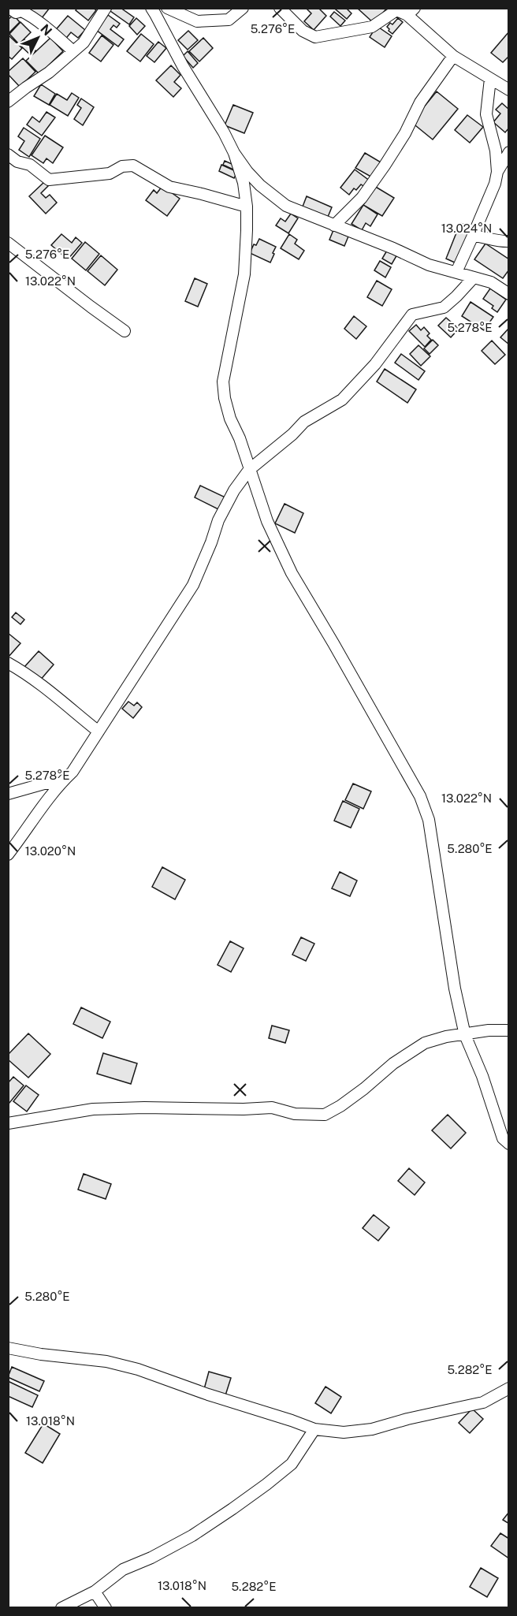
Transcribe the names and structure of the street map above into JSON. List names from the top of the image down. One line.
{"north":"top right","coordinates":["5.276°E","13.024°N","13.022°N","5.278°E","5.280°E","13.020°N","5.282°E","13.018°N"]}
